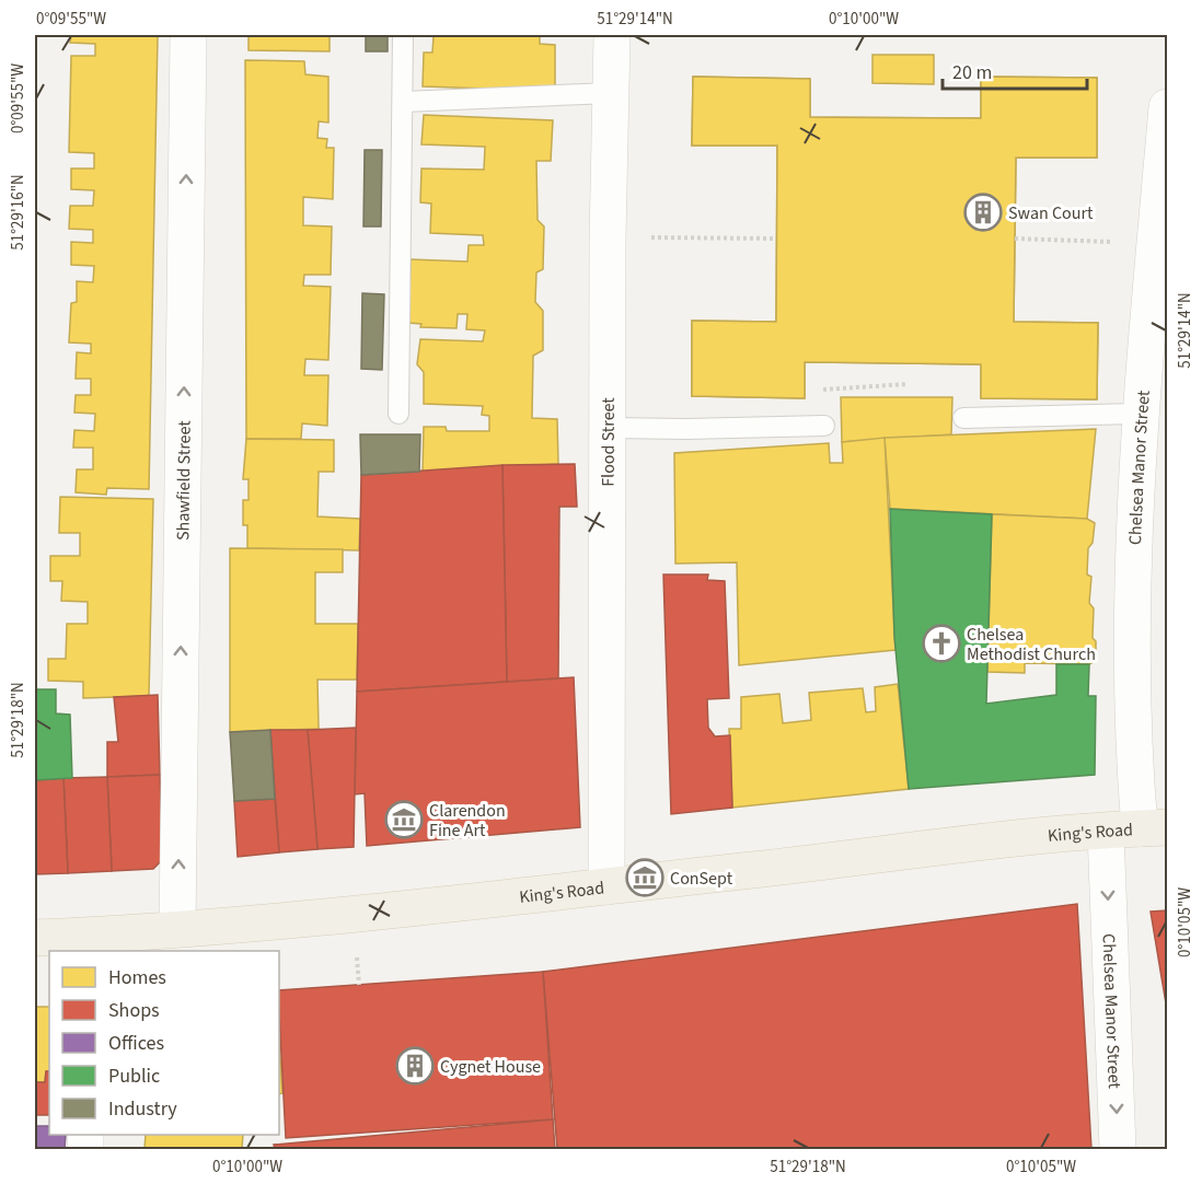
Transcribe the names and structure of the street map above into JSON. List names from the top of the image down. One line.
{"streets":{"main road":["King's Road"],"street":["Flood Street","Chelsea Manor Street","Shawfield Street"]},"crossings":[["Flood Street","King's Road"],["Chelsea Manor Street","King's Road"],["Shawfield Street","King's Road"]],"one_way":["Shawfield Street"],"places":{"building":["Swan Court","Cygnet House"],"church":["Chelsea Methodist Church"],"museum":["Clarendon Fine Art","ConSept"]},"legend":["Homes","Shops","Offices","Public","Industry"],"scale_bar":"20 m","coordinates":["0°09'55\"W","51°29'14\"N","0°10'00\"W","51°29'16\"N","51°29'18\"N","0°10'05\"W"]}
